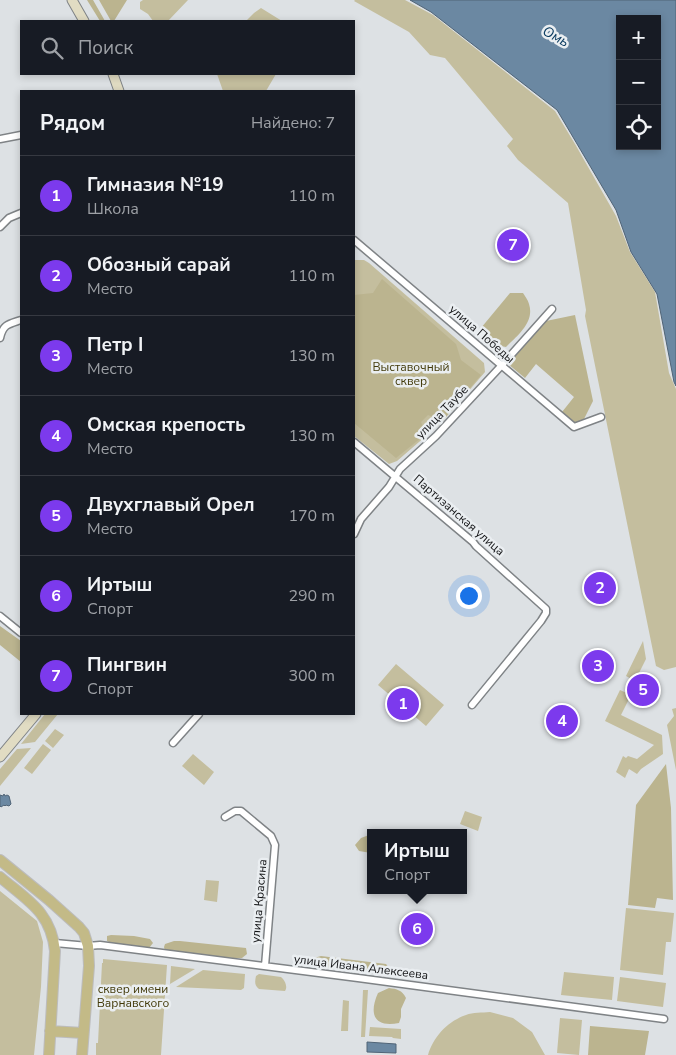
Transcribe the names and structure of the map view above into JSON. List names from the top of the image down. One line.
{"streets":{"street":["улица Победы","улица Таубе","Партизанская улица","улица Красина","улица Ивана Алексеева"]},"crossings":[["улица Победы","улица Таубе"],["улица Таубе","Партизанская улица"],["улица Красина","улица Ивана Алексеева"]],"water":["Омь"],"parks":["Выставочный сквер","сквер имени Варнавского"],"page":{"map_buttons":["+","−"],"search":"Поиск","heading":["Рядом","Найдено: 7"],"list":[{"mark":"1","name":"Гимназия №19","note":"Школа","value":"110 m"},{"mark":"2","name":"Обозный сарай","note":"Место","value":"110 m"},{"mark":"3","name":"Петр I","note":"Место","value":"130 m"},{"mark":"4","name":"Омская крепость","note":"Место","value":"130 m"},{"mark":"5","name":"Двухглавый Орел","note":"Место","value":"170 m"},{"mark":"6","name":"Иртыш","note":"Спорт","value":"290 m"},{"mark":"7","name":"Пингвин","note":"Спорт","value":"300 m"}],"pins":["7","2","3","5","1","4","6"],"popup":["Иртыш","Спорт"]}}
